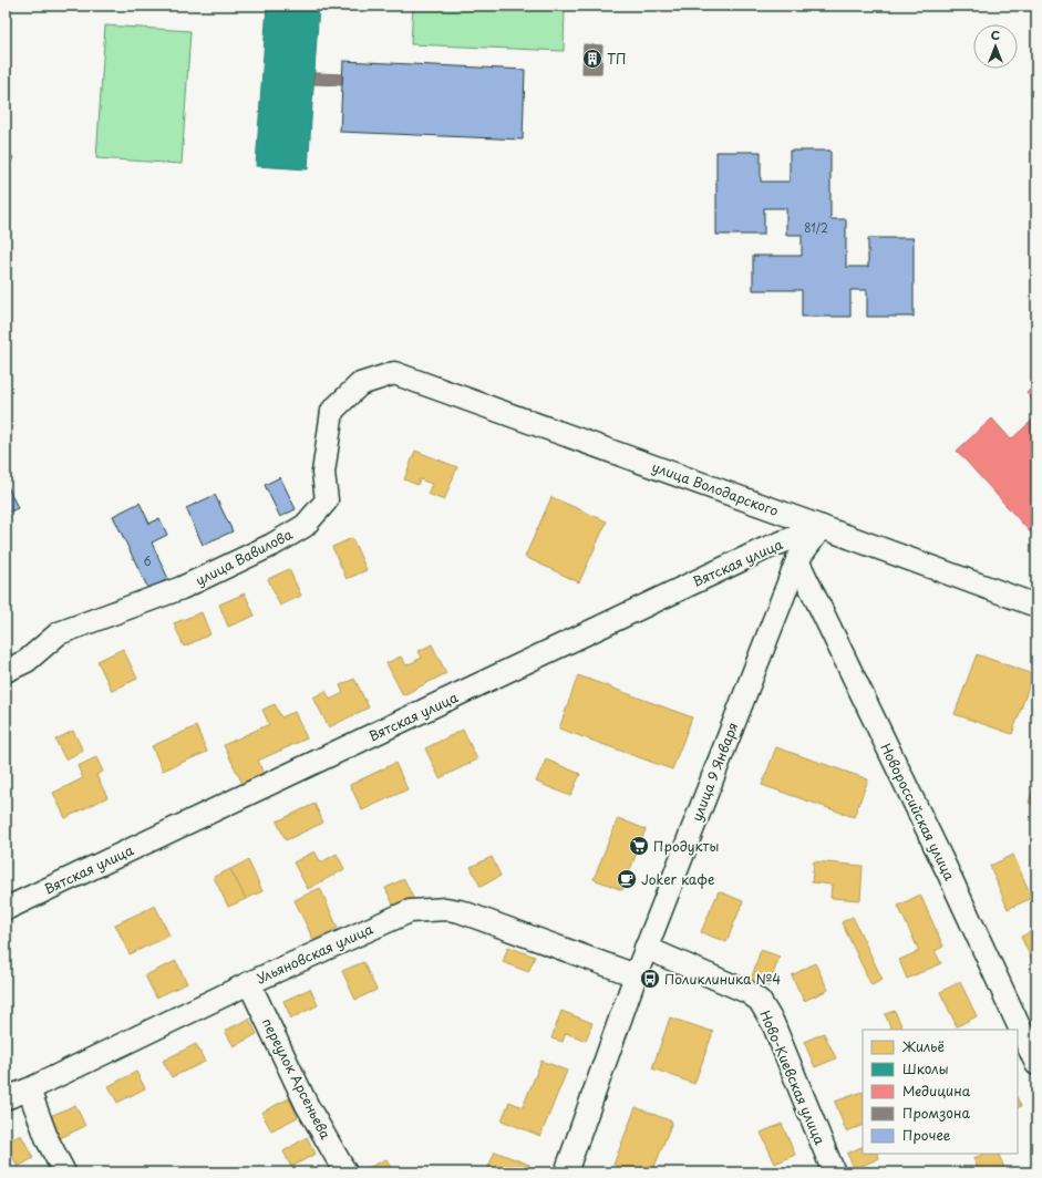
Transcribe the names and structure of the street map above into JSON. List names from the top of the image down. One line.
{"streets":{"street":["улица Володарского","улица Вавилова","Вятская улица","улица 9 Января","Новороссийская улица","Ульяновская улица","Ново-Киевская улица","переулок Арсеньева"]},"crossings":[["улица Володарского","улица Вавилова"],["улица Володарского","Вятская улица"],["улица Володарского","улица 9 Января"],["Вятская улица","улица 9 Января"],["улица 9 Января","Новороссийская улица"],["улица 9 Января","Ульяновская улица"],["улица 9 Января","Ново-Киевская улица"],["Ульяновская улица","переулок Арсеньева"]],"places":{"building":["ТП"],"supermarket":["Продукты"],"cafe":["Joker кафе"],"bus stop":["Поликлиника №4"]},"house_numbers":["81/2","6"],"legend":["Жильё","Школы","Медицина","Промзона","Прочее"],"north":"top"}
